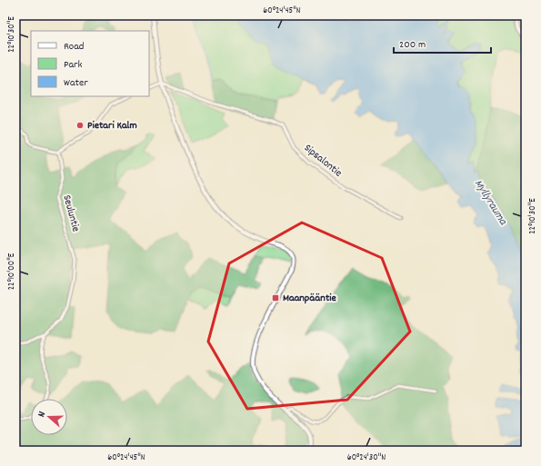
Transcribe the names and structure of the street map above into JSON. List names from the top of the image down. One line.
{"streets":{"street":["Sipsalontie","Seuluntie"]},"water":["Myllyrauma"],"places":{"other":["Pietari Kalm"],"transit":["Maanpääntie"]},"legend":["Road","Park","Water"],"scale_bar":"200 m","north":"left","coordinates":["60°24'45\"N","22°10'30\"E","22°10'00\"E","60°24'30\"N"]}
